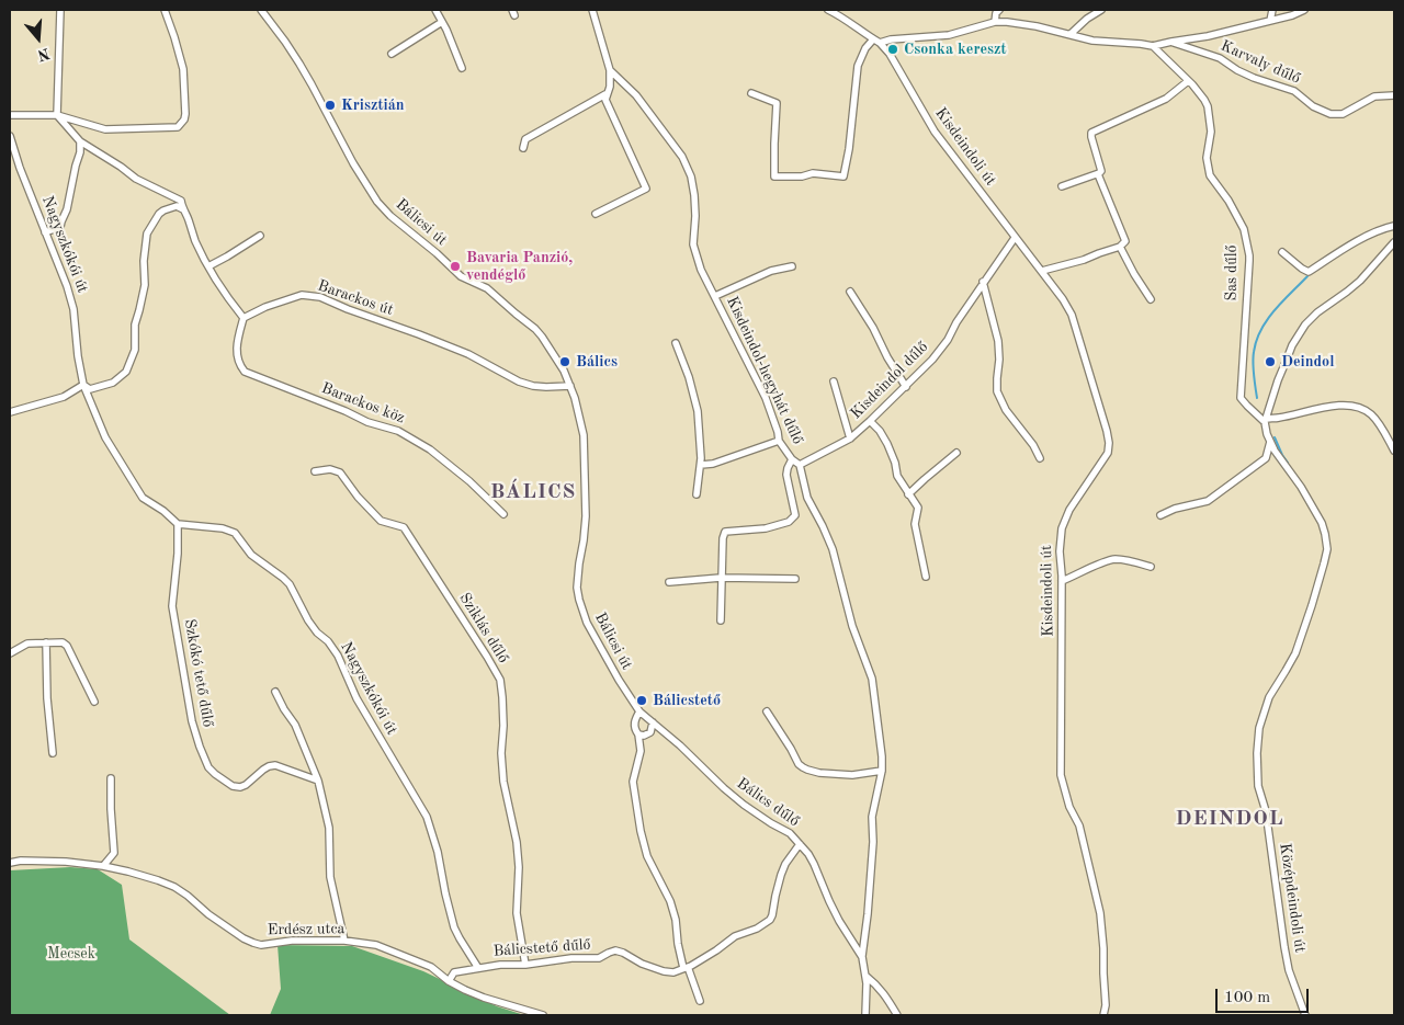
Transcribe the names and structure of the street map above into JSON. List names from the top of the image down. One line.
{"streets":{"street":["Karvaly dűlő","Kisdeindoli út","Bálicsi út","Nagyszkókói út","Sas dűlő","Barackos út","Kisdeindol-hegyhát dűlő","Kisdeindol dűlő","Barackos köz","Sziklás dűlő","Szkókó tető dűlő","Bálics dűlő","Középdeindoli út","Erdész utca","Bálicstető dűlő"]},"crossings":[["Kisdeindoli út","Kisdeindol dűlő"],["Bálicsi út","Barackos út"],["Bálicsi út","Bálics dűlő"],["Nagyszkókói út","Szkókó tető dűlő"],["Nagyszkókói út","Bálicstető dűlő"],["Sas dűlő","Középdeindoli út"],["Barackos út","Barackos köz"],["Kisdeindol-hegyhát dűlő","Kisdeindol dűlő"],["Kisdeindol-hegyhát dűlő","Bálics dűlő"],["Sziklás dűlő","Bálicstető dűlő"],["Bálics dűlő","Bálicstető dűlő"],["Erdész utca","Bálicstető dűlő"]],"districts":["BÁLICS","DEINDOL"],"parks":["Mecsek"],"places":["Csonka kereszt","Krisztián","Bavaria Panzió, vendéglő","Bálics","Deindol","Bálicstető"],"scale_bar":"100 m","north":"bottom"}
